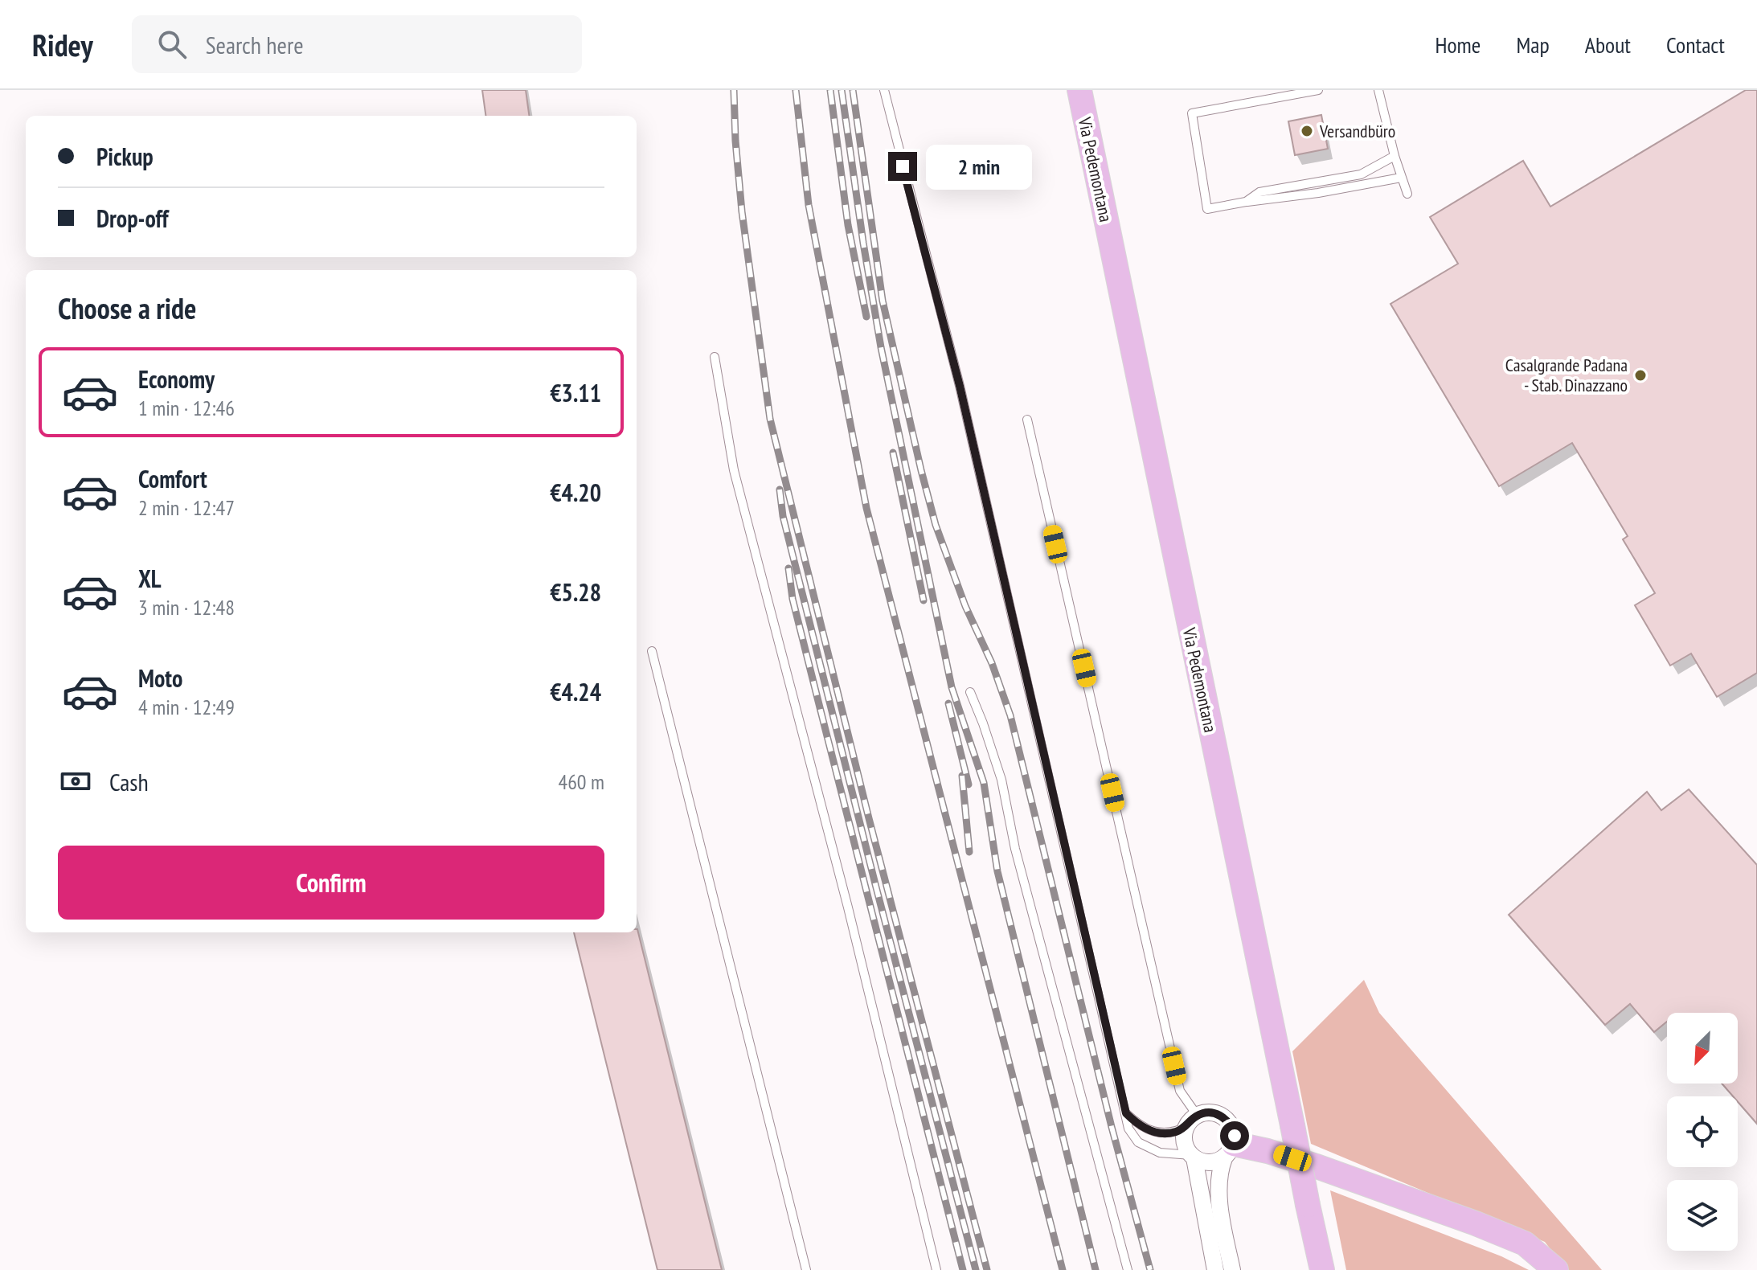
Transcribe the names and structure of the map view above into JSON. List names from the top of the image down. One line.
{"streets":{"main road":["Via Pedemontana"]},"places":["Versandbüro","Casalgrande Padana - Stab. Dinazzano"],"north":"bottom left","page":{"header":"Ridey","search":"Search here","nav":["Home","Map","About","Contact"],"banner":["Pickup","Drop-off"],"bubble":"2 min","heading":"Choose a ride","list":[{"name":"Economy","note":"1 min · 12:46","value":"€3.11"},{"name":"Comfort","note":"2 min · 12:47","value":"€4.20"},{"name":"XL","note":"3 min · 12:48","value":"€5.28"},{"name":"Moto","note":"4 min · 12:49","value":"€4.24"}],"pay":["Cash","460 m"],"buttons":"Confirm"}}
